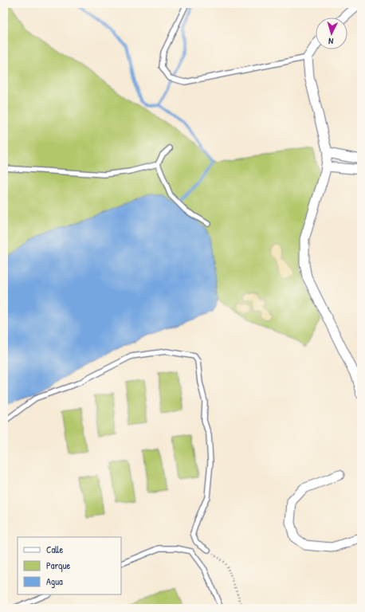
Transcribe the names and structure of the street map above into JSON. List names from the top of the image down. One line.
{"legend":["Calle","Parque","Agua"],"north":"bottom"}
